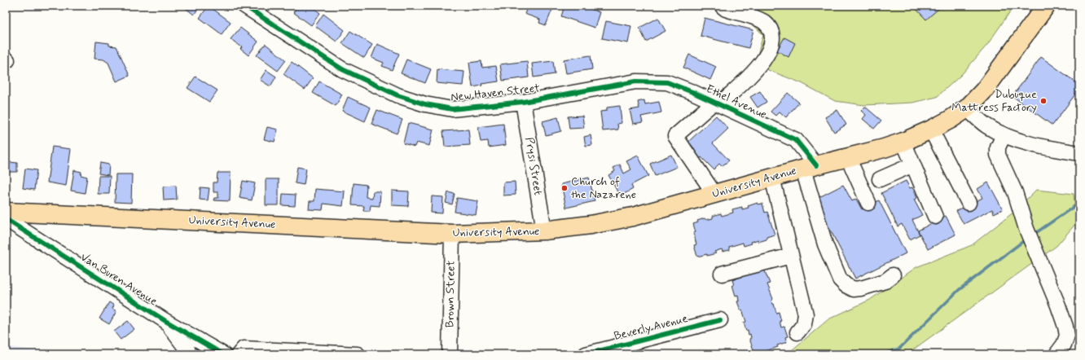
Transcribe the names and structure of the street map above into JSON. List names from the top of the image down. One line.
{"streets":{"main road":["University Avenue"],"street":["New Haven Street","Ethel Avenue","Prysi Street","Van Buren Avenue","Brown Street","Beverly Avenue"]},"crossings":[["New Haven Street","Ethel Avenue"],["New Haven Street","Prysi Street"],["Ethel Avenue","University Avenue"],["Prysi Street","University Avenue"],["University Avenue","Brown Street"]],"places":["Dubuque Mattress Factory","Church of the Nazarene"]}
